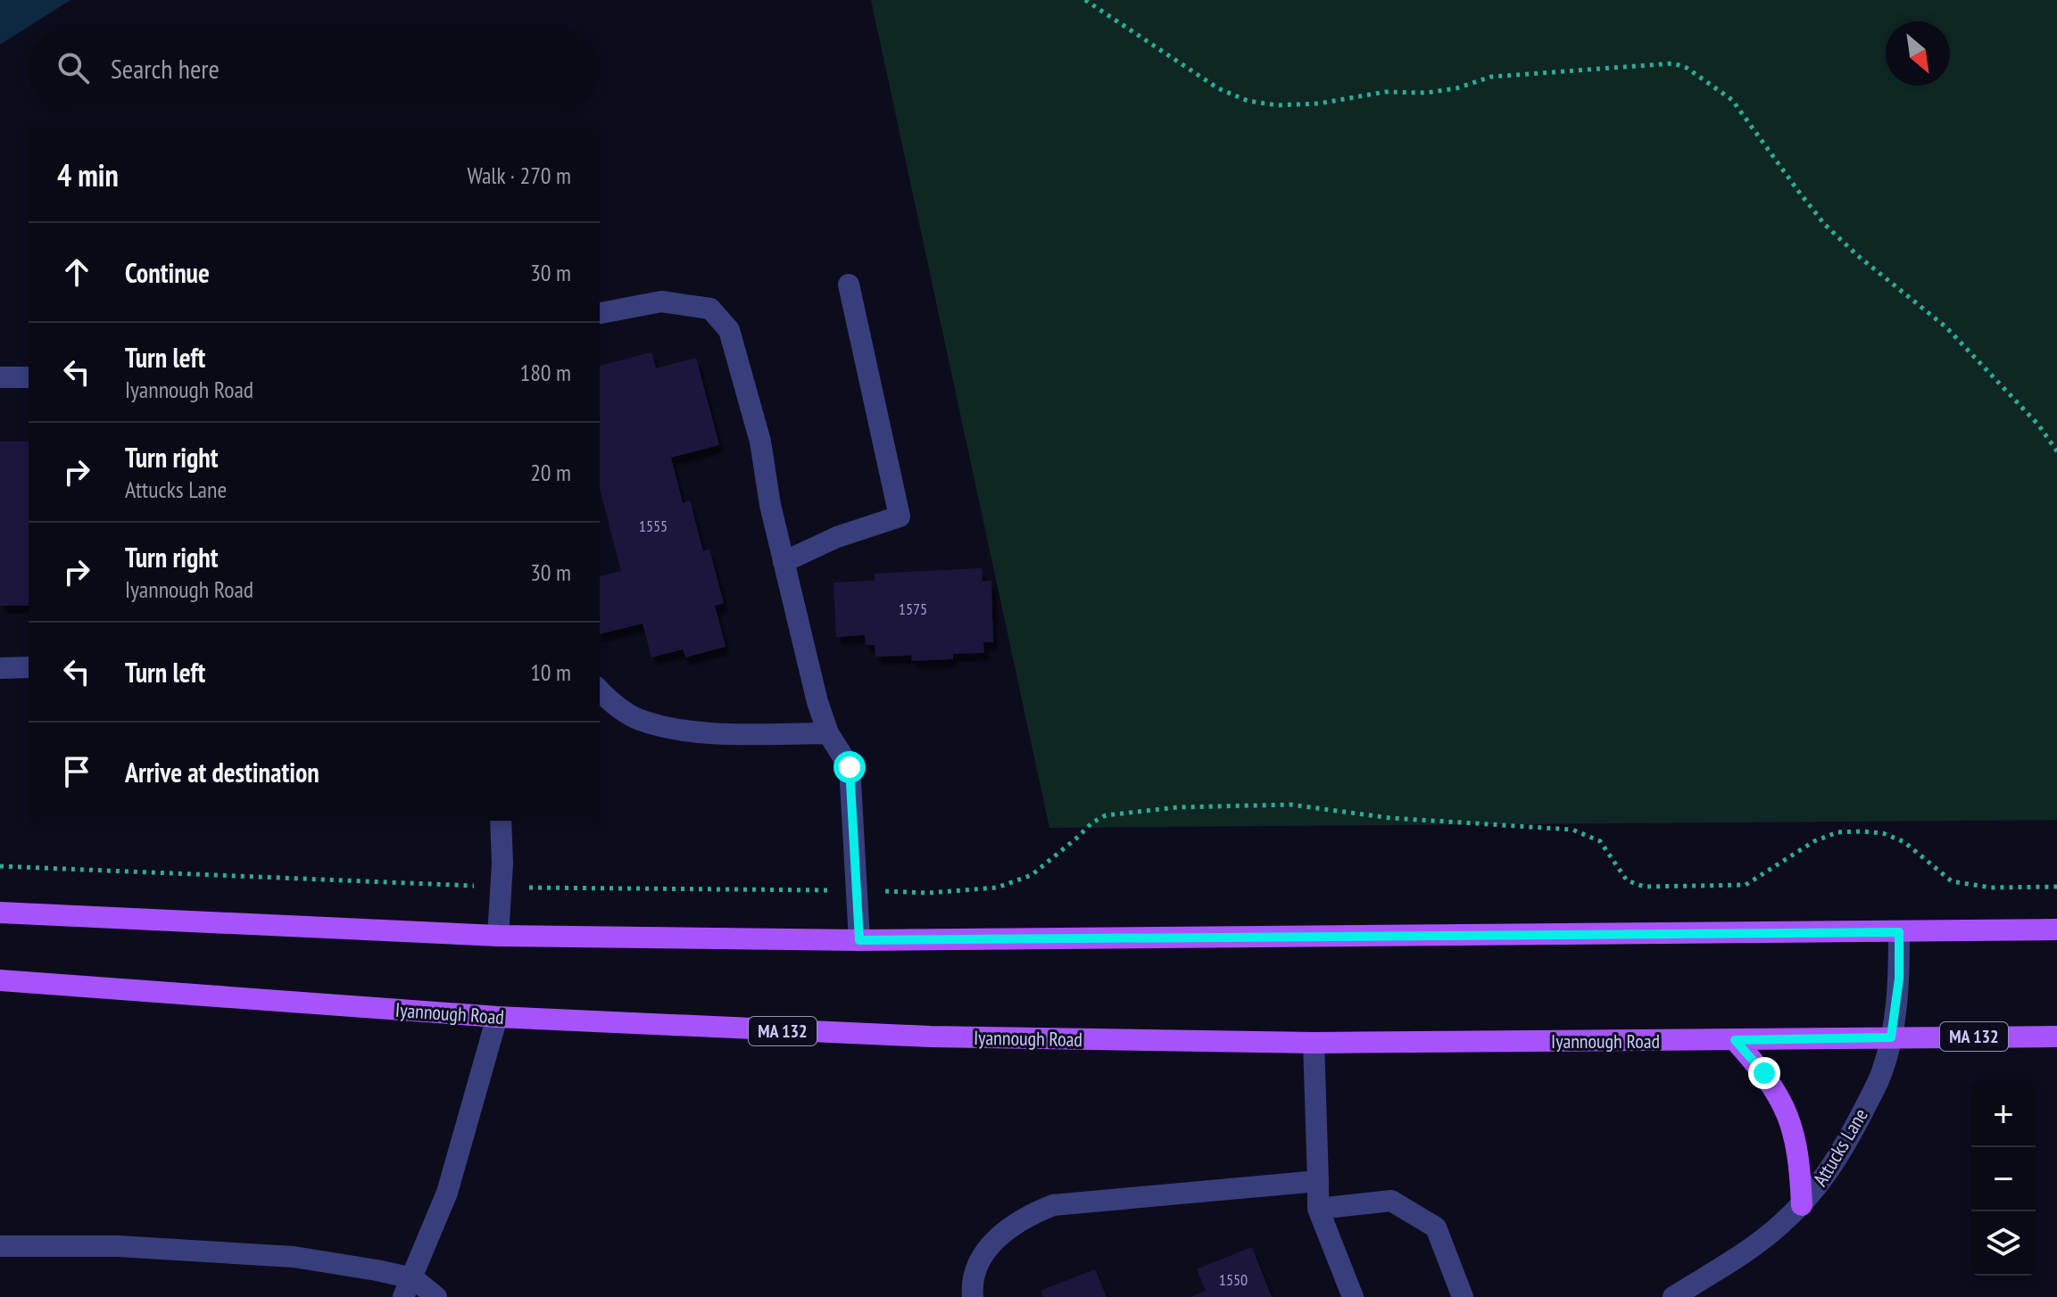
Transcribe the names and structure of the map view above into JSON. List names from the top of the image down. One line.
{"streets":{"main road":["Iyannough Road","MA 132"],"street":["Attucks Lane"]},"crossings":[["Iyannough Road","Attucks Lane"]],"house_numbers":["1555","1575","1550"],"north":"bottom right","page":{"search":"Search here","heading":["4 min","Walk · 270 m"],"list":[["Continue","30 m"],["Turn left","Iyannough Road","180 m"],["Turn right","Attucks Lane","20 m"],["Turn right","Iyannough Road","30 m"],["Turn left","10 m"],"Arrive at destination"],"map_buttons":["+","−"]}}
